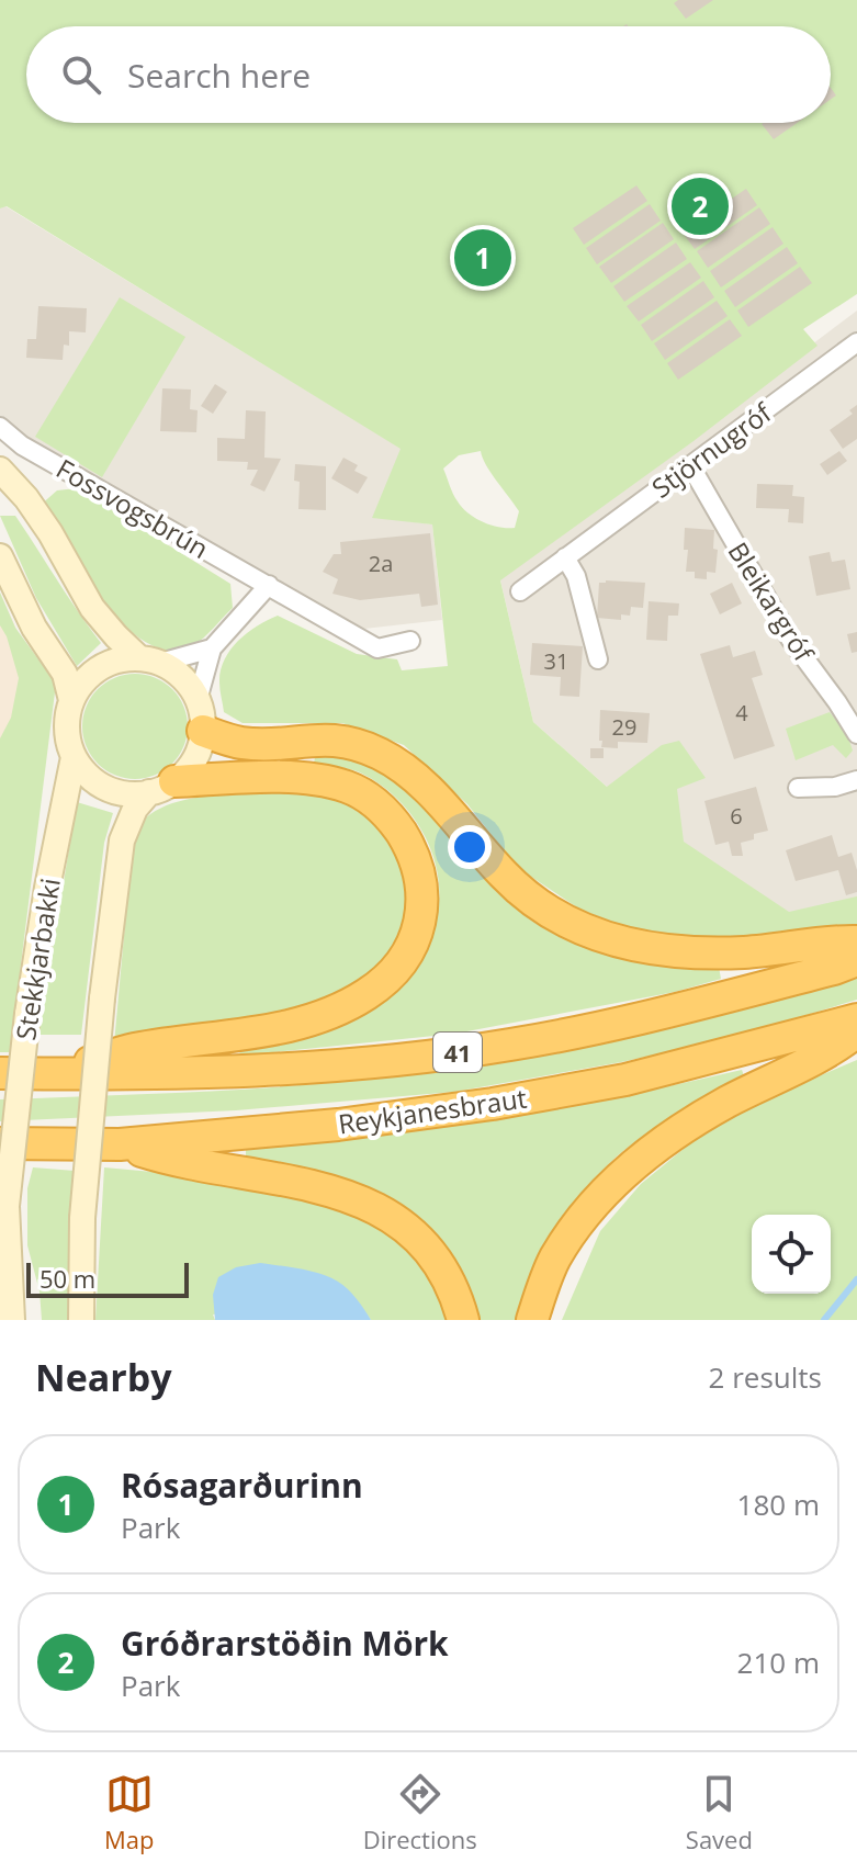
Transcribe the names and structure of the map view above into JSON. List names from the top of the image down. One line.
{"streets":{"highway":["41","Reykjanesbraut"],"main road":["Stekkjarbakki"],"street":["Stjörnugróf","Fossvogsbrún","Bleikargróf"]},"crossings":[["Stjörnugróf","Bleikargróf"]],"house_numbers":["2a","31","4","29","6"],"scale_bar":"50 m","page":{"search":"Search here","pins":["2","1"],"scale":"50 m","heading":["Nearby","2 results"],"list":[{"mark":"1","name":"Rósagarðurinn","note":"Park","value":"180 m"},{"mark":"2","name":"Gróðrarstöðin Mörk","note":"Park","value":"210 m"}],"nav":["Map","Directions","Saved"]}}
